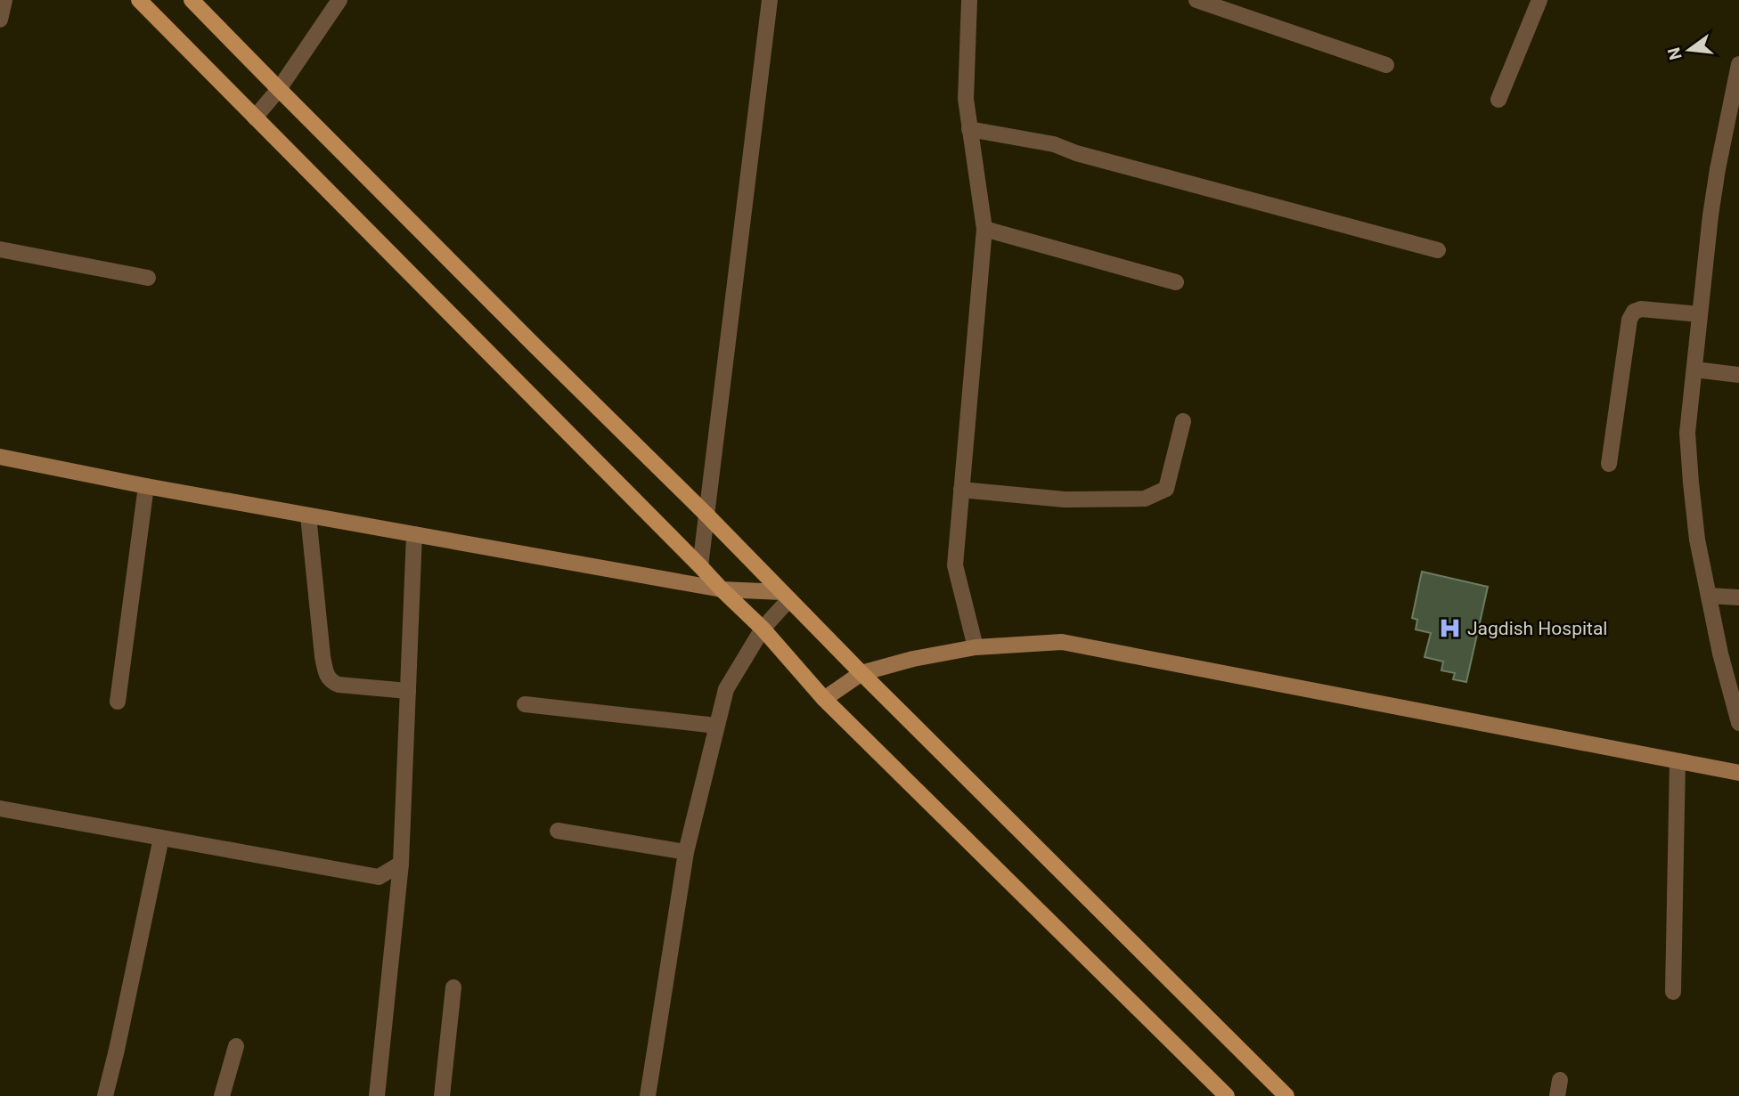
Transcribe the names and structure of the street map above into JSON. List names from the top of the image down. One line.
{"places":{"hospital":["Jagdish Hospital"]},"north":"left"}
